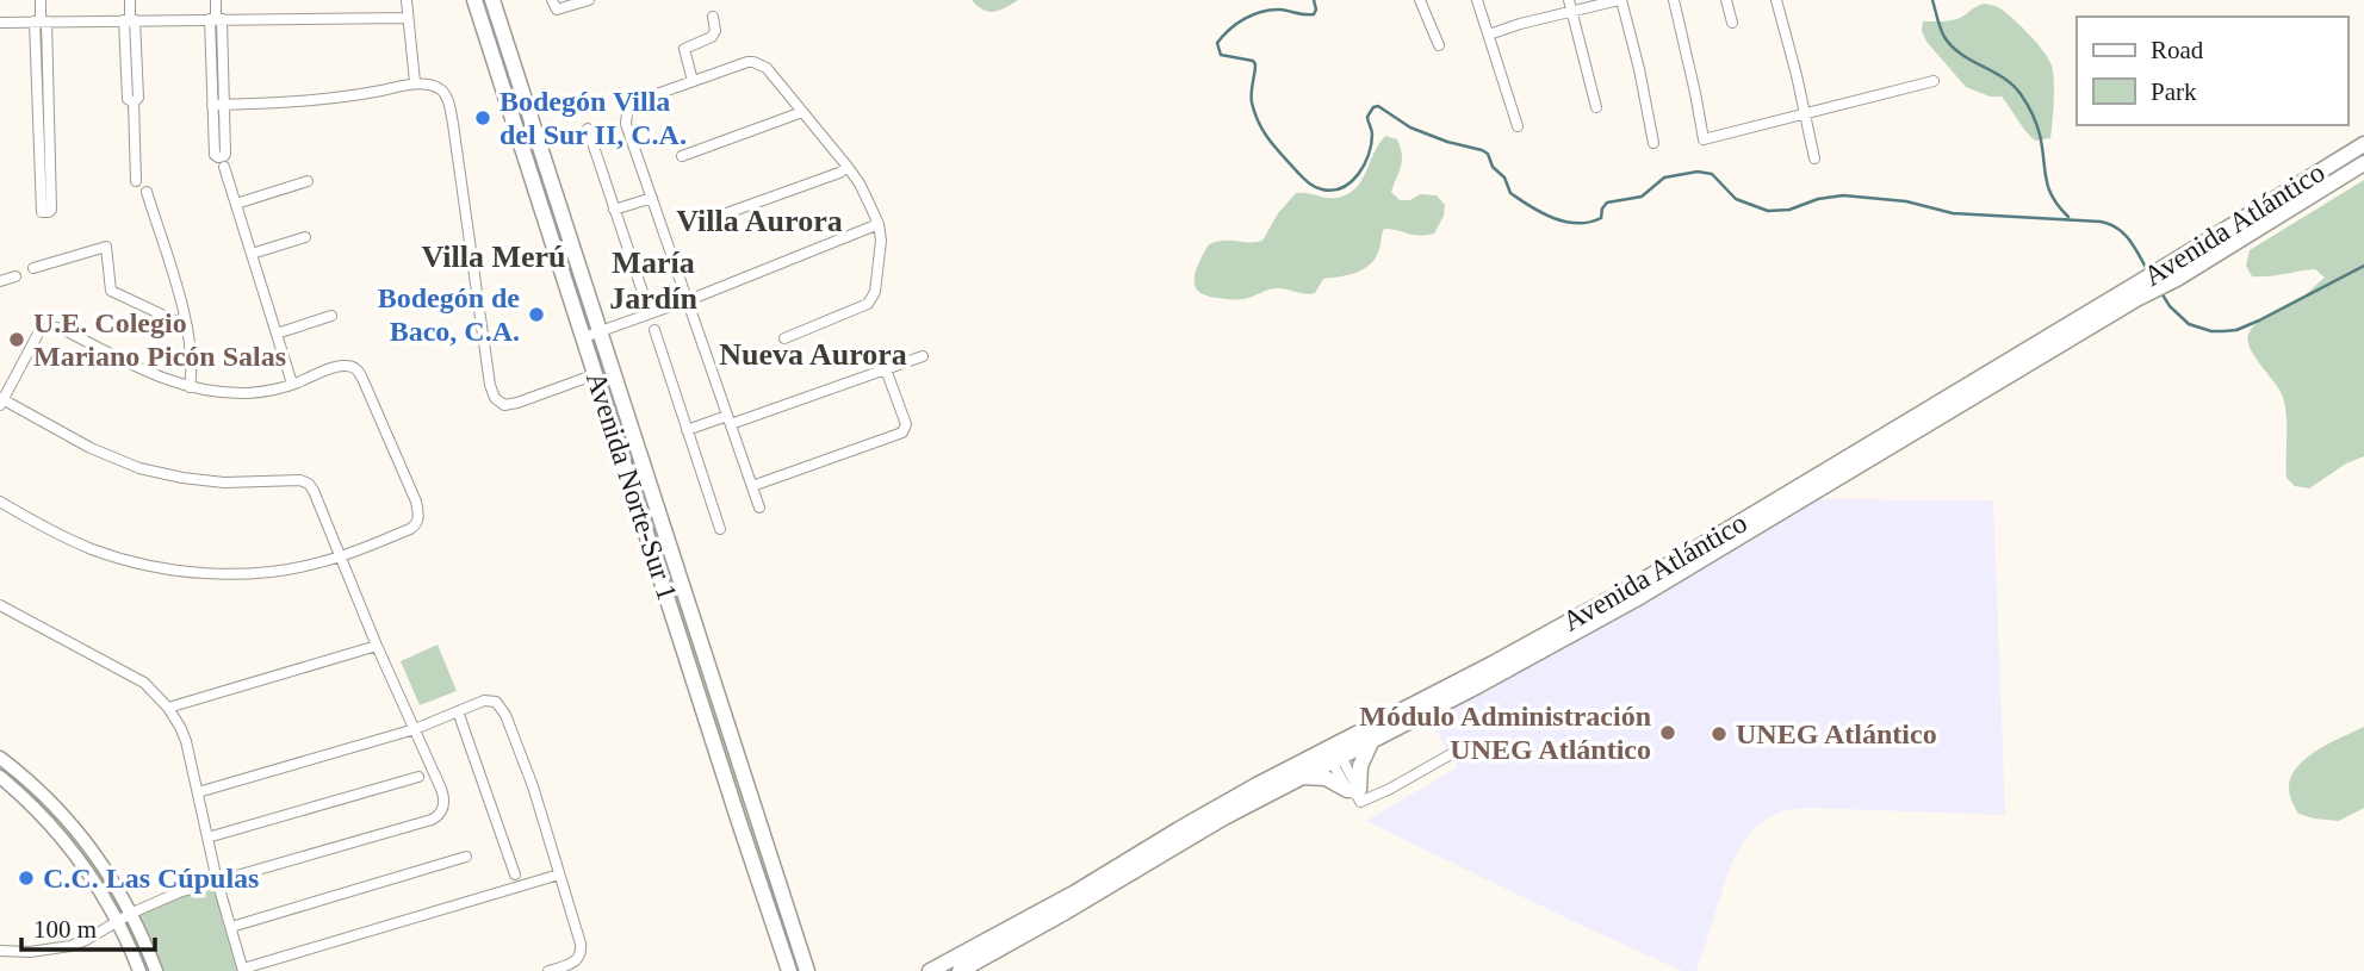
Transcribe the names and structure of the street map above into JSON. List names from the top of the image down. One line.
{"streets":{"main road":["Avenida Atlántico","Avenida Norte-Sur 1"]},"districts":["Villa Aurora","Villa Merú","María Jardín","Nueva Aurora"],"places":["Bodegón Villa del Sur II, C.A.","Bodegón de Baco, C.A.","U.E. Colegio Mariano Picón Salas","Módulo Administración UNEG Atlántico","UNEG Atlántico","C.C. Las Cúpulas"],"legend":["Road","Park"],"scale_bar":"100 m"}
